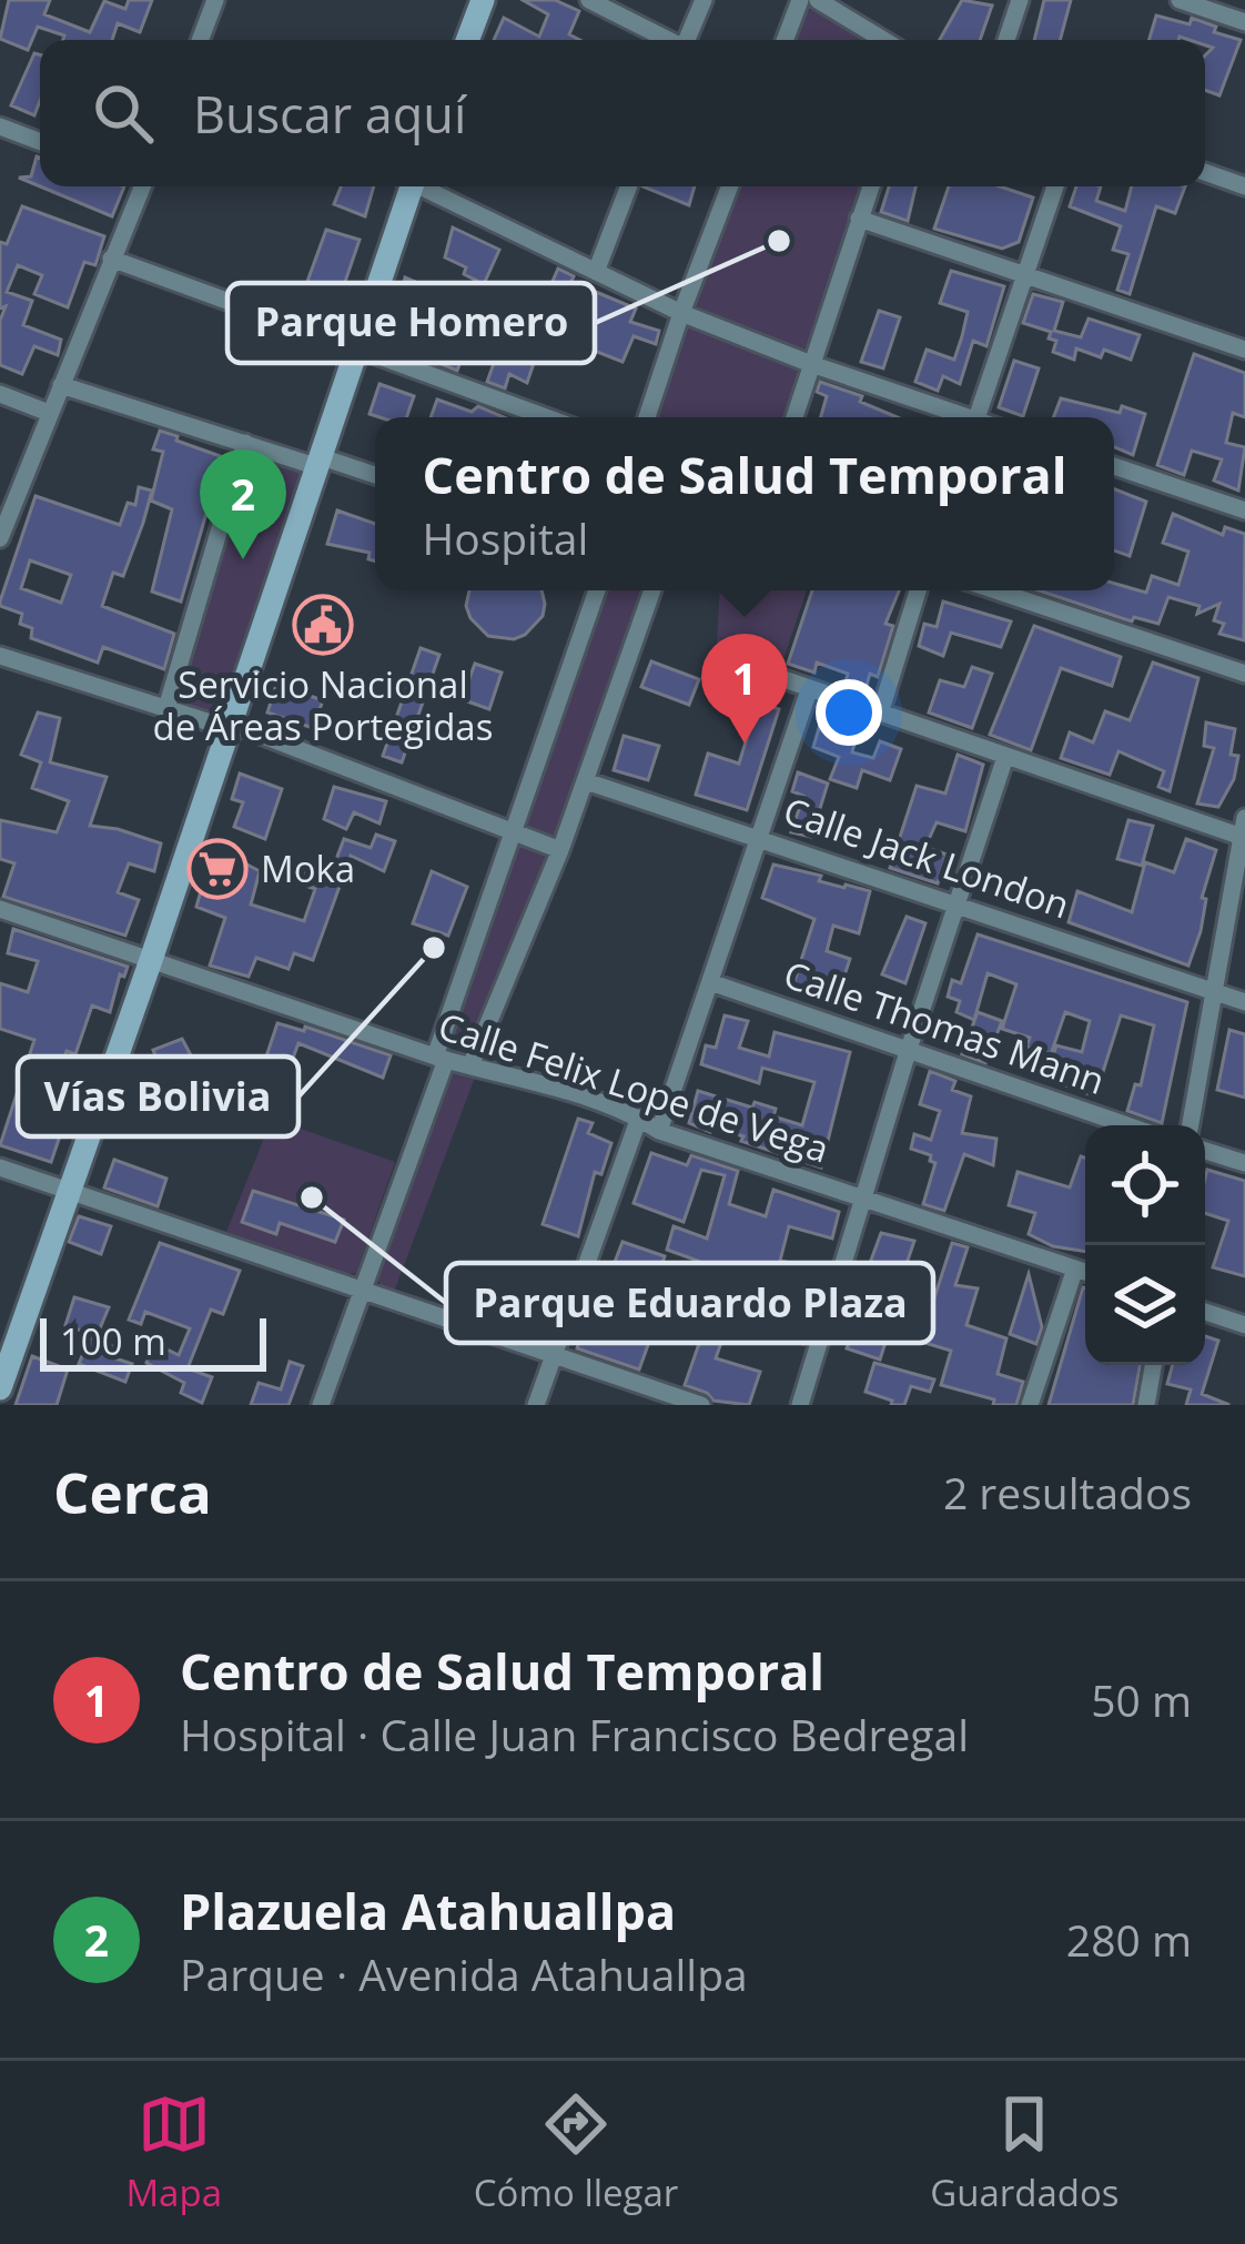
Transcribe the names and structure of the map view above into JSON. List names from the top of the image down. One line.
{"streets":{"street":["Calle Jack London","Calle Thomas Mann","Calle Felix Lope de Vega"]},"places":{"other":["Parque Homero","Vías Bolivia","Parque Eduardo Plaza"],"public building":["Servicio Nacional de Áreas Portegidas"],"supermarket":["Moka"]},"scale_bar":"100 m","page":{"search":"Buscar aquí","popup":["Centro de Salud Temporal","Hospital"],"pins":["2","1"],"scale":"100 m","heading":["Cerca","2 resultados"],"list":[{"mark":"1","name":"Centro de Salud Temporal","note":"Hospital · Calle Juan Francisco Bedregal","value":"50 m"},{"mark":"2","name":"Plazuela Atahuallpa","note":"Parque · Avenida Atahuallpa","value":"280 m"}],"nav":["Mapa","Cómo llegar","Guardados"]}}
